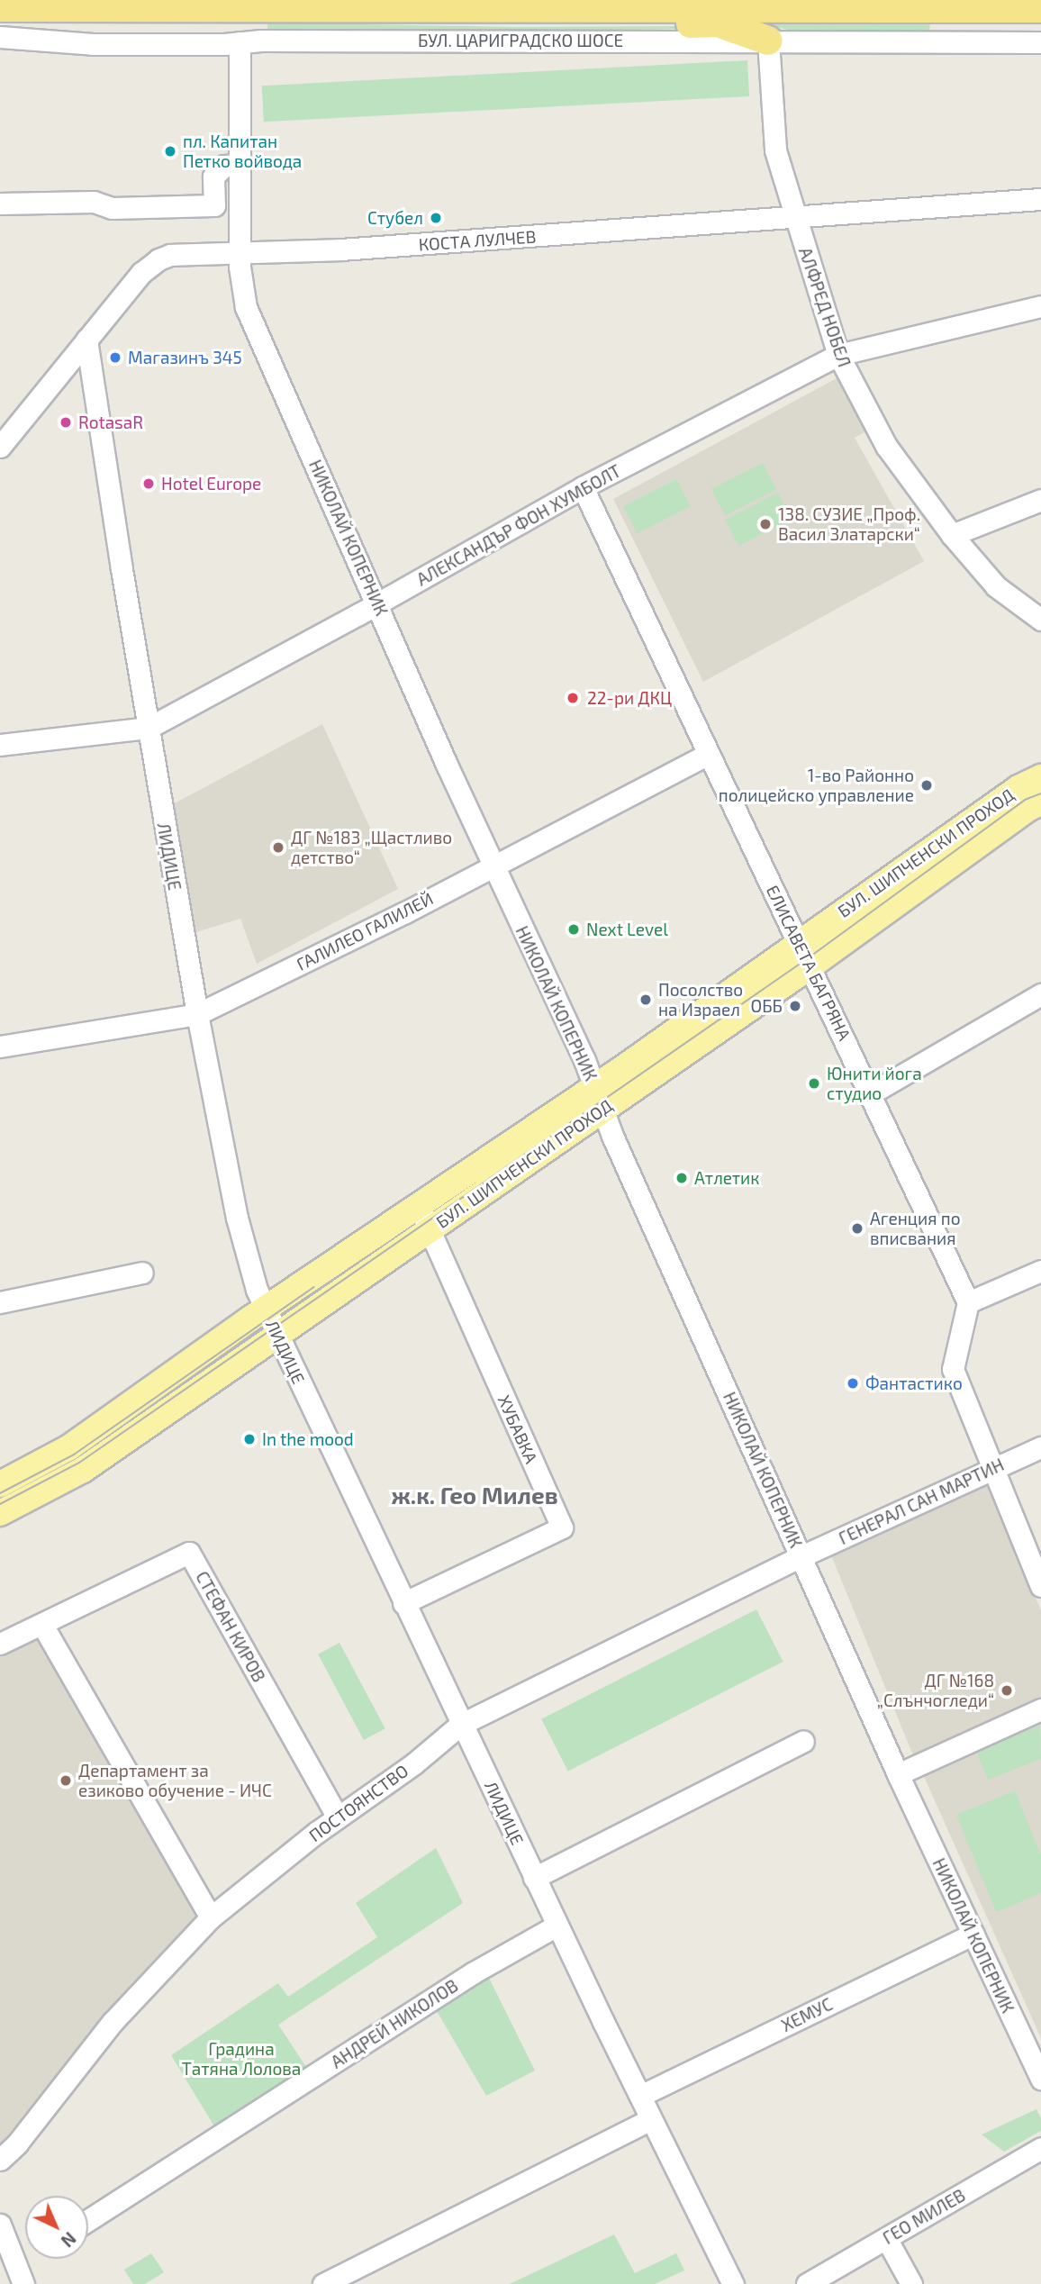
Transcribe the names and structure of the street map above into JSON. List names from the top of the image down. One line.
{"streets":{"highway":["БУЛ. ЦАРИГРАДСКО ШОСЕ"],"main road":["БУЛ. ШИПЧЕНСКИ ПРОХОД"],"street":["КОСТА ЛУЛЧЕВ","АЛФРЕД НОБЕЛ","АЛЕКСАНДЪР ФОН ХУМБОЛТ","НИКОЛАЙ КОПЕРНИК","ЛИДИЦЕ","ГАЛИЛЕО ГАЛИЛЕЙ","ЕЛИСАВЕТА БАГРЯНА","ХУБАВКА","ГЕНЕРАЛ САН МАРТИН","СТЕФАН КИРОВ","ПОСТОЯНСТВО","ХЕМУС","АНДРЕЙ НИКОЛОВ","ГЕО МИЛЕВ"]},"crossings":[["БУЛ. ЦАРИГРАДСКО ШОСЕ","АЛФРЕД НОБЕЛ"],["БУЛ. ЦАРИГРАДСКО ШОСЕ","НИКОЛАЙ КОПЕРНИК"],["КОСТА ЛУЛЧЕВ","АЛФРЕД НОБЕЛ"],["КОСТА ЛУЛЧЕВ","НИКОЛАЙ КОПЕРНИК"],["КОСТА ЛУЛЧЕВ","ЛИДИЦЕ"],["АЛФРЕД НОБЕЛ","АЛЕКСАНДЪР ФОН ХУМБОЛТ"],["АЛЕКСАНДЪР ФОН ХУМБОЛТ","НИКОЛАЙ КОПЕРНИК"],["АЛЕКСАНДЪР ФОН ХУМБОЛТ","ЛИДИЦЕ"],["АЛЕКСАНДЪР ФОН ХУМБОЛТ","ЕЛИСАВЕТА БАГРЯНА"],["НИКОЛАЙ КОПЕРНИК","БУЛ. ШИПЧЕНСКИ ПРОХОД"],["НИКОЛАЙ КОПЕРНИК","ГАЛИЛЕО ГАЛИЛЕЙ"],["НИКОЛАЙ КОПЕРНИК","ГЕНЕРАЛ САН МАРТИН"],["НИКОЛАЙ КОПЕРНИК","ПОСТОЯНСТВО"],["НИКОЛАЙ КОПЕРНИК","ХЕМУС"],["БУЛ. ШИПЧЕНСКИ ПРОХОД","ЛИДИЦЕ"],["БУЛ. ШИПЧЕНСКИ ПРОХОД","ЕЛИСАВЕТА БАГРЯНА"],["БУЛ. ШИПЧЕНСКИ ПРОХОД","ХУБАВКА"],["ЛИДИЦЕ","ГАЛИЛЕО ГАЛИЛЕЙ"],["ЛИДИЦЕ","ХУБАВКА"],["ЛИДИЦЕ","ПОСТОЯНСТВО"],["ЛИДИЦЕ","ХЕМУС"],["ЛИДИЦЕ","АНДРЕЙ НИКОЛОВ"],["ГАЛИЛЕО ГАЛИЛЕЙ","ЕЛИСАВЕТА БАГРЯНА"],["ГЕНЕРАЛ САН МАРТИН","ПОСТОЯНСТВО"],["СТЕФАН КИРОВ","ПОСТОЯНСТВО"]],"districts":["ж.к. Гео Милев"],"parks":["Градина Татяна Лолова"],"places":["пл. Капитан Петко войвода","Стубел","Магазинъ 345","RotasaR","Hotel Europe","138. СУЗИЕ „Проф. Васил Златарски“","22-ри ДКЦ","1-во Районно полицейско управление","ДГ №183 „Щастливо детство“","Next Level","Посолство на Израел","ОББ","Юнити йога студио","Атлетик","Агенция по вписвания","Фантастико","In the mood","ДГ №168 „Слънчогледи“","Департамент за езиково обучение - ИЧС"],"north":"bottom right"}
